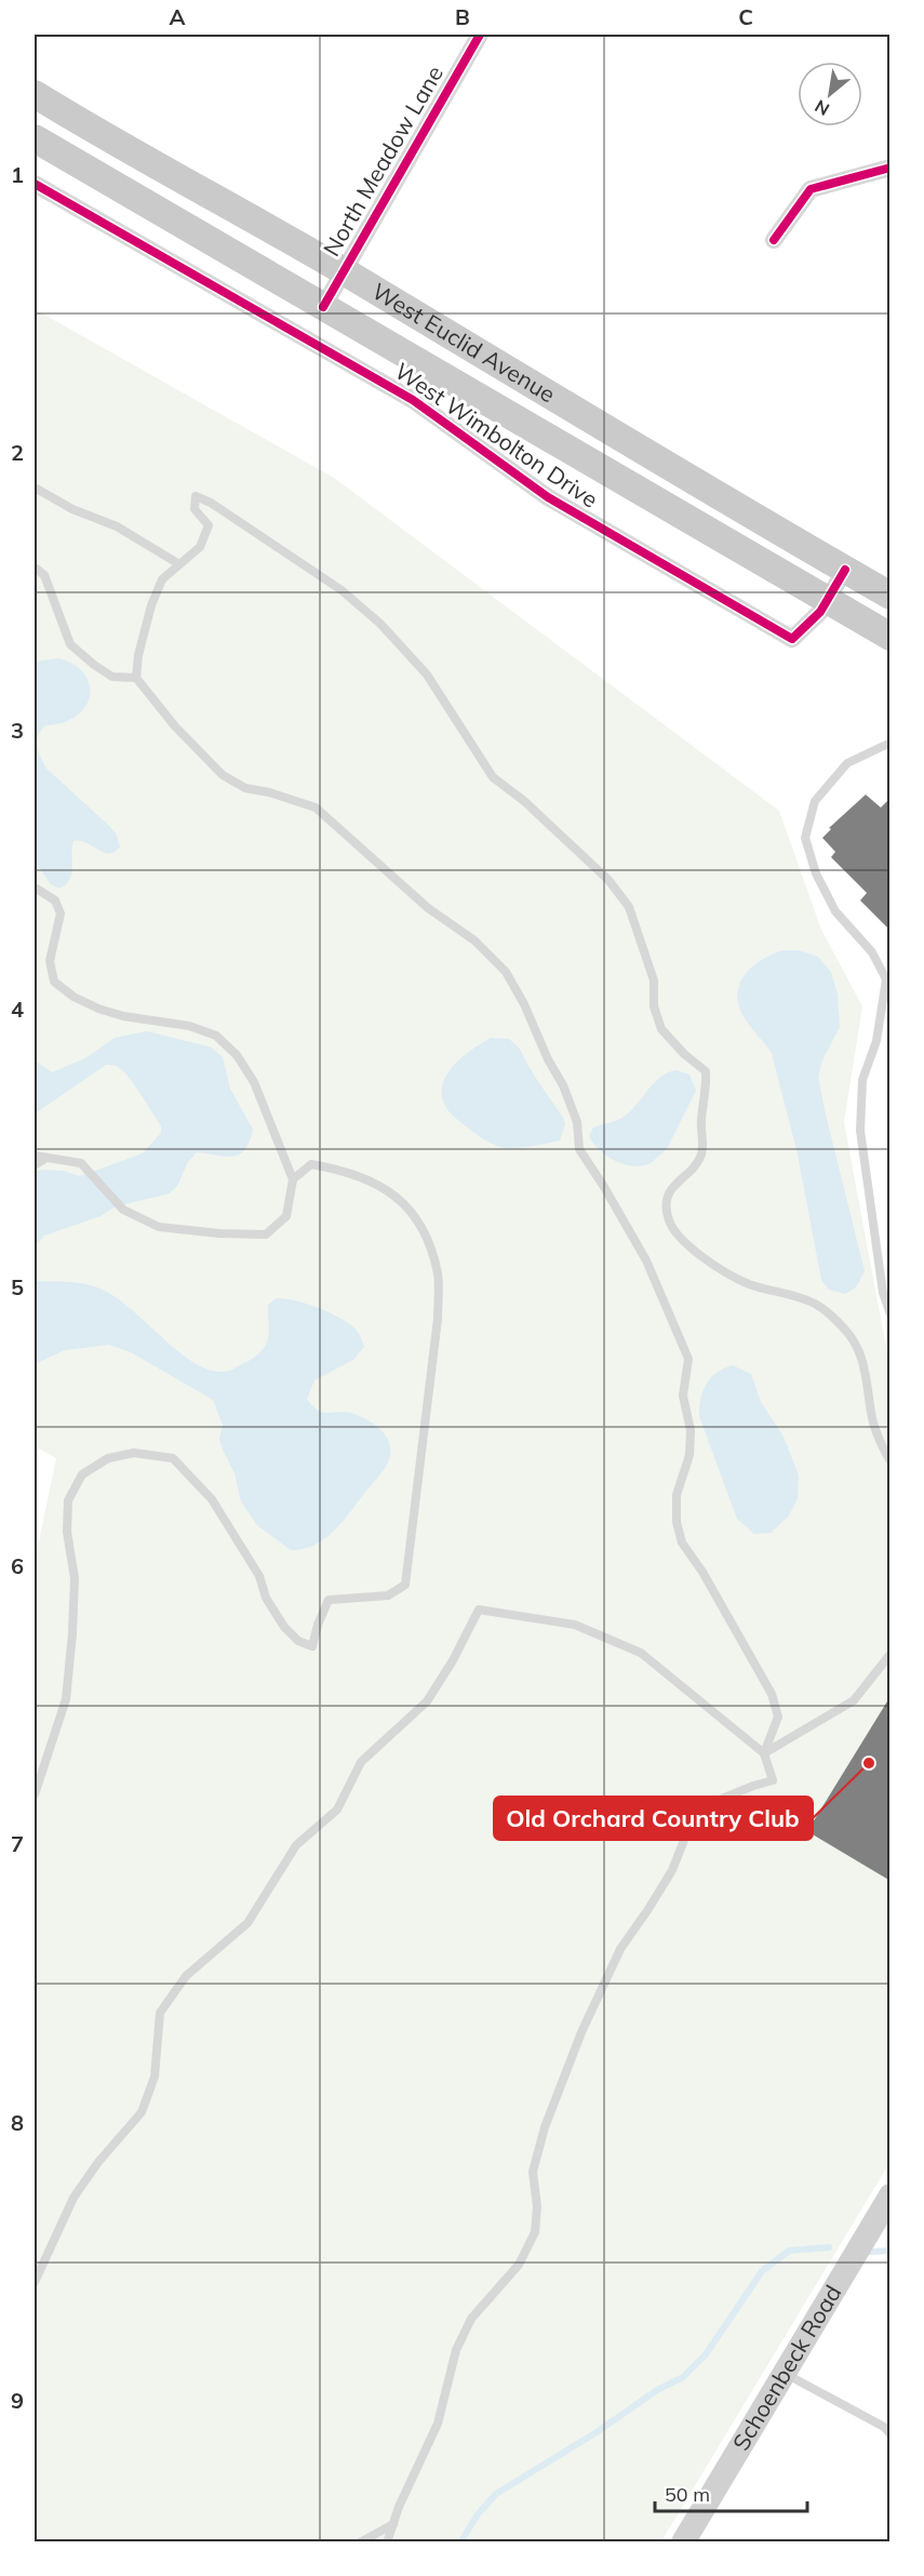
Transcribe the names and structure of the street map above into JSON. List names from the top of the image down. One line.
{"streets":{"main road":["West Euclid Avenue","Schoenbeck Road"],"street":["North Meadow Lane","West Wimbolton Drive"]},"crossings":[["North Meadow Lane","West Euclid Avenue"],["West Euclid Avenue","West Wimbolton Drive"]],"places":["Old Orchard Country Club"],"scale_bar":"50 m","north":"bottom left","grid":{"columns":["A","B","C"],"rows":["1","2","3","4","5","6","7","8","9"]}}
